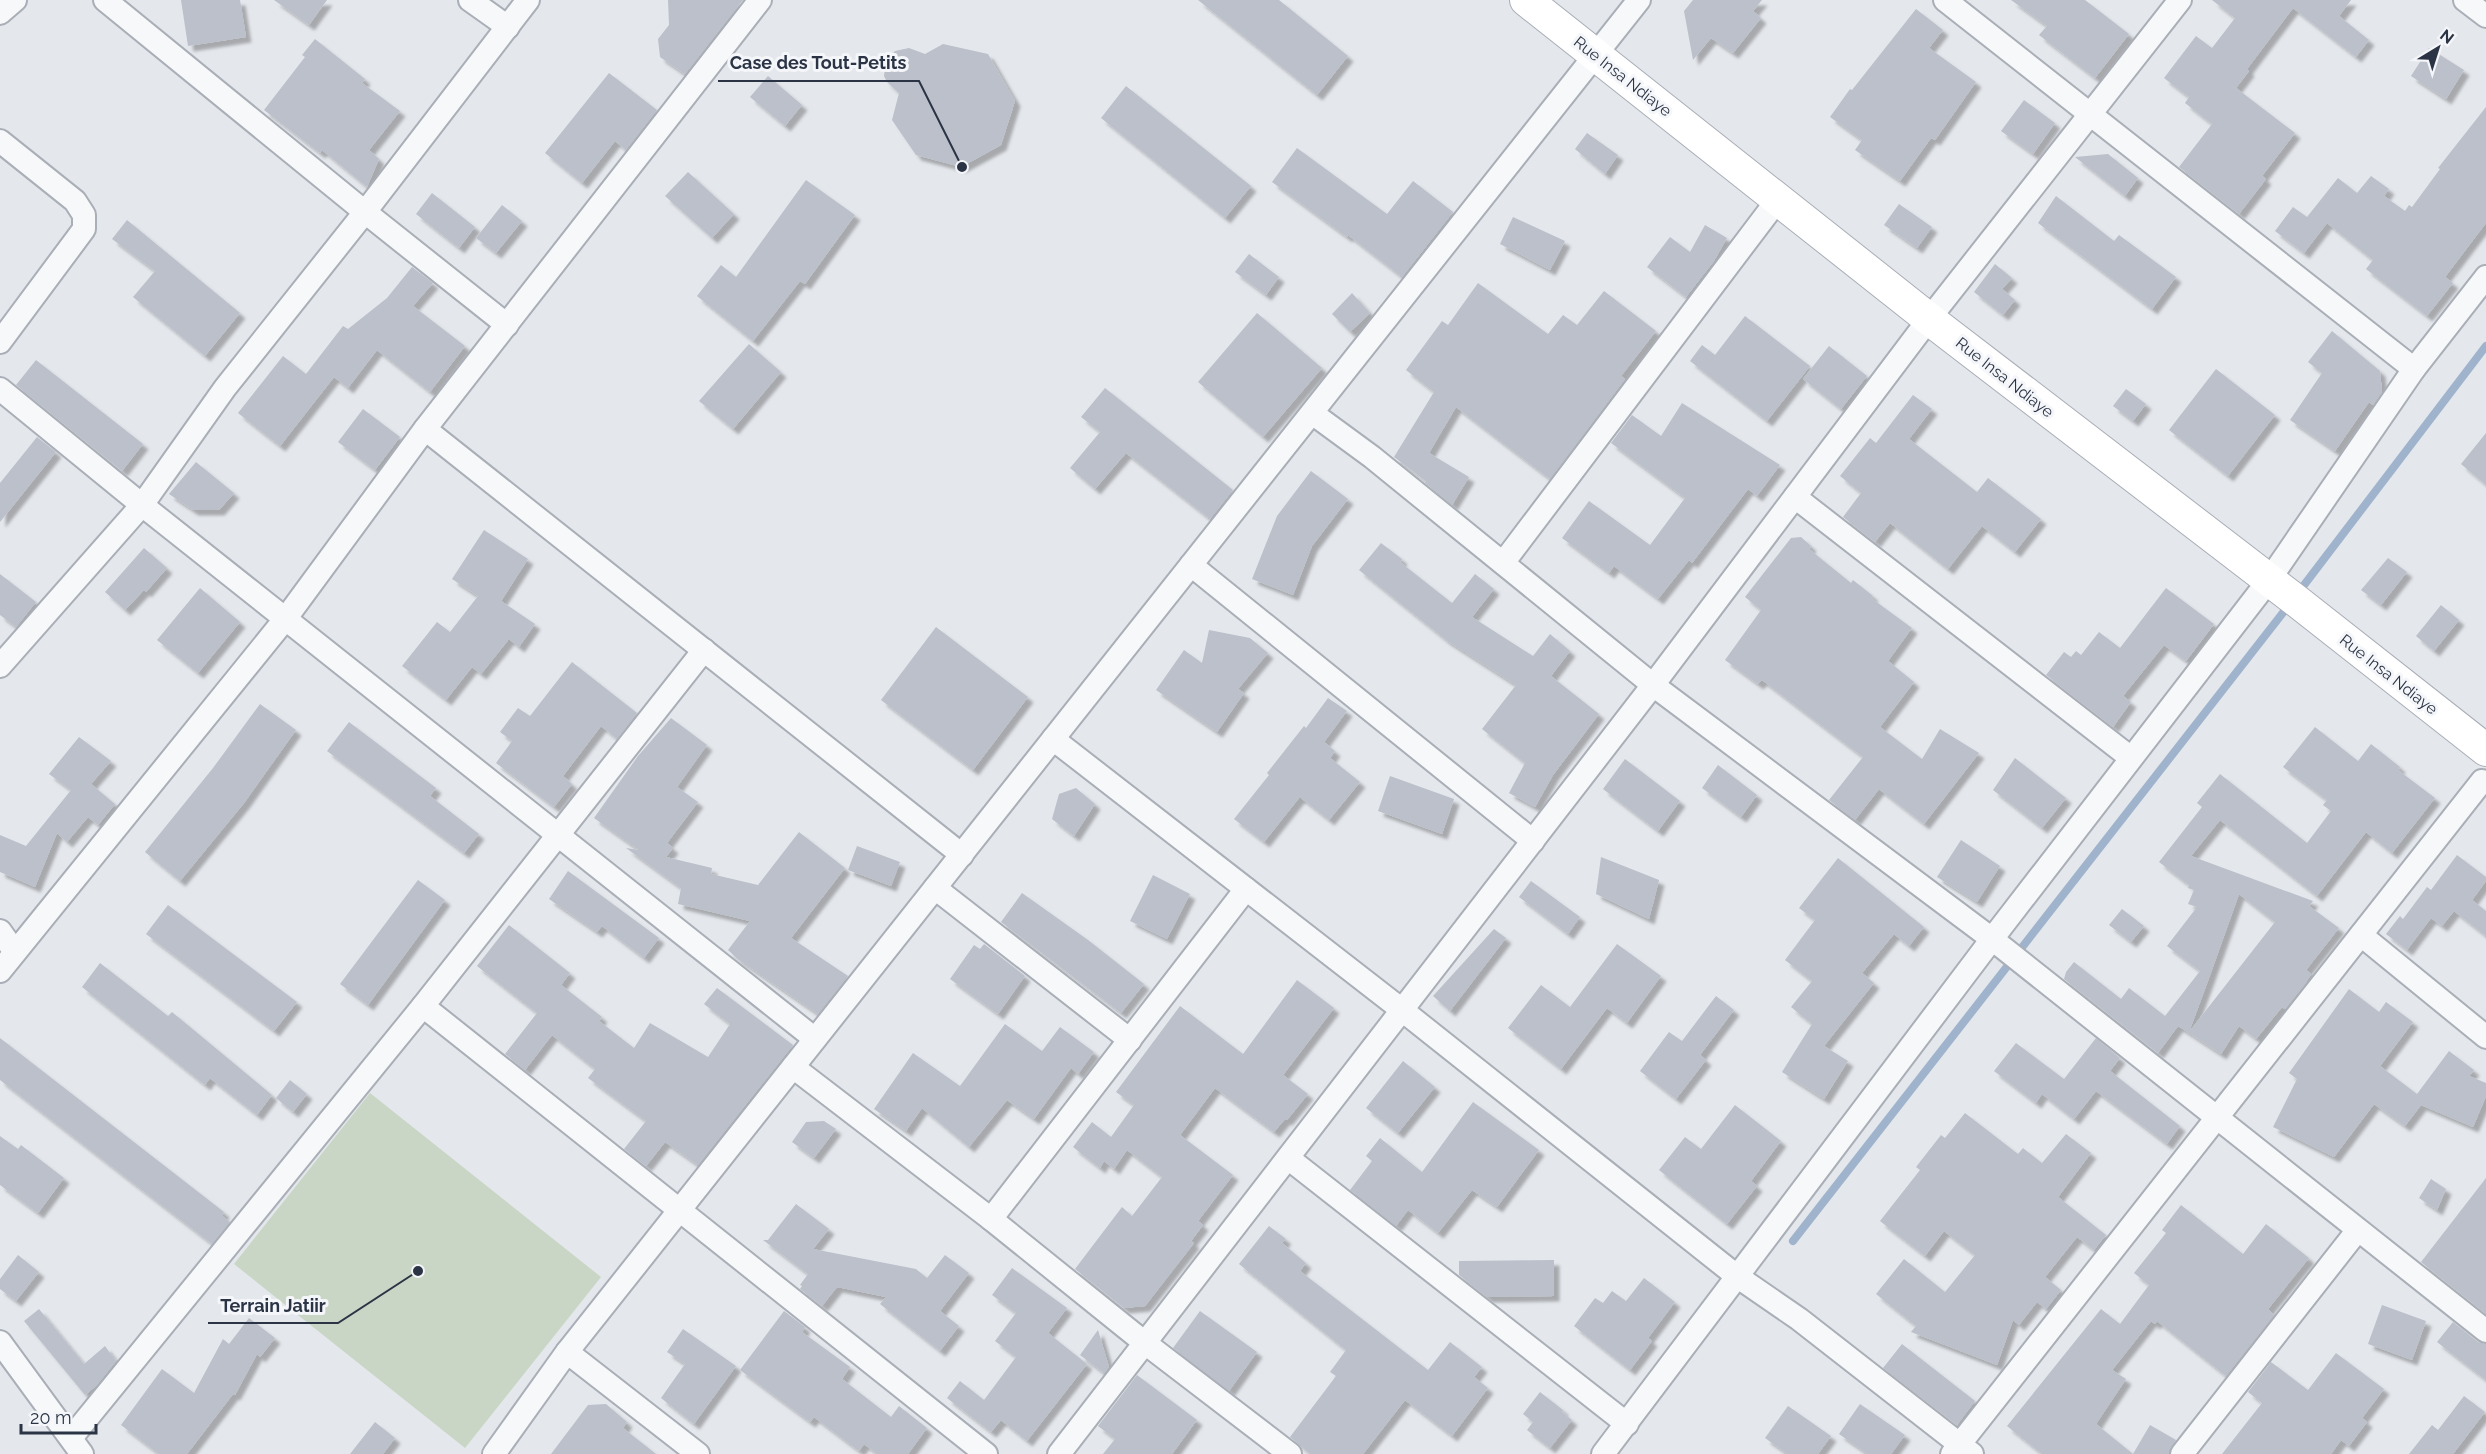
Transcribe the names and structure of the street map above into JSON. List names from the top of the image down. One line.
{"streets":{"main road":["Rue Insa Ndiaye"]},"places":["Case des Tout-Petits","Terrain Jatiir"],"scale_bar":"20 m","north":"top right"}
